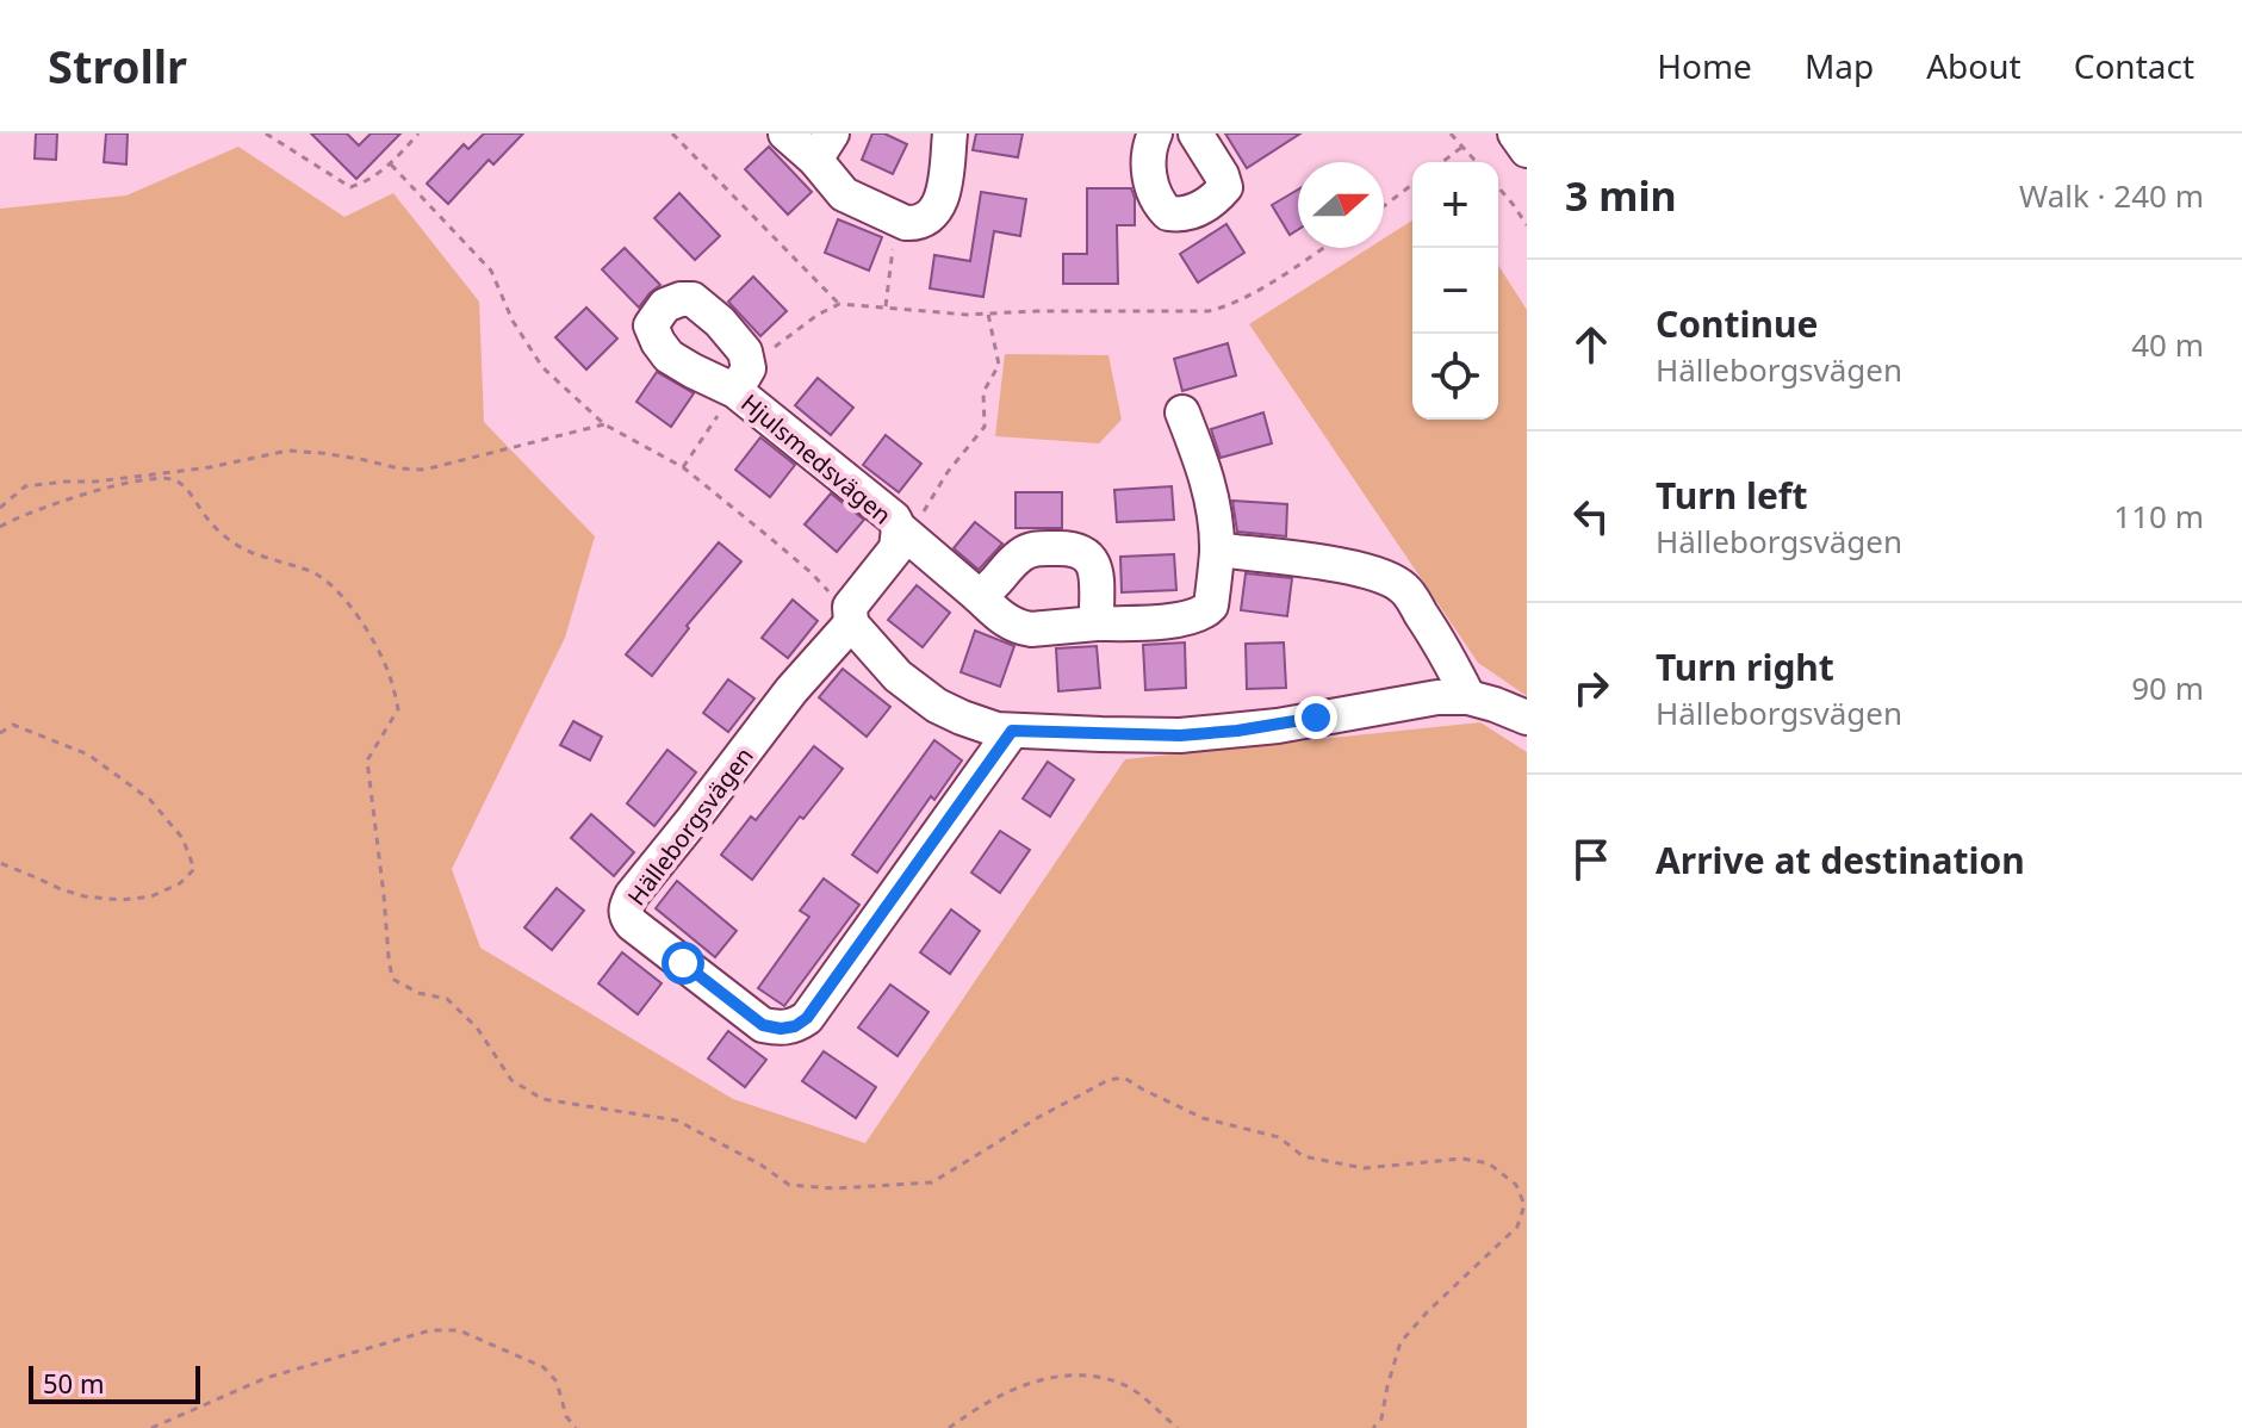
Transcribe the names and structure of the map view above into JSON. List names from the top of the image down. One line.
{"streets":{"street":["Hjulsmedsvägen","Hälleborgsvägen"]},"crossings":[["Hjulsmedsvägen","Hälleborgsvägen"]],"scale_bar":"50 m","north":"right","page":{"header":"Strollr","nav":["Home","Map","About","Contact"],"heading":["3 min","Walk · 240 m"],"map_buttons":["+","−"],"list":[["Continue","Hälleborgsvägen","40 m"],["Turn left","Hälleborgsvägen","110 m"],["Turn right","Hälleborgsvägen","90 m"],"Arrive at destination"],"scale":"50 m"}}
